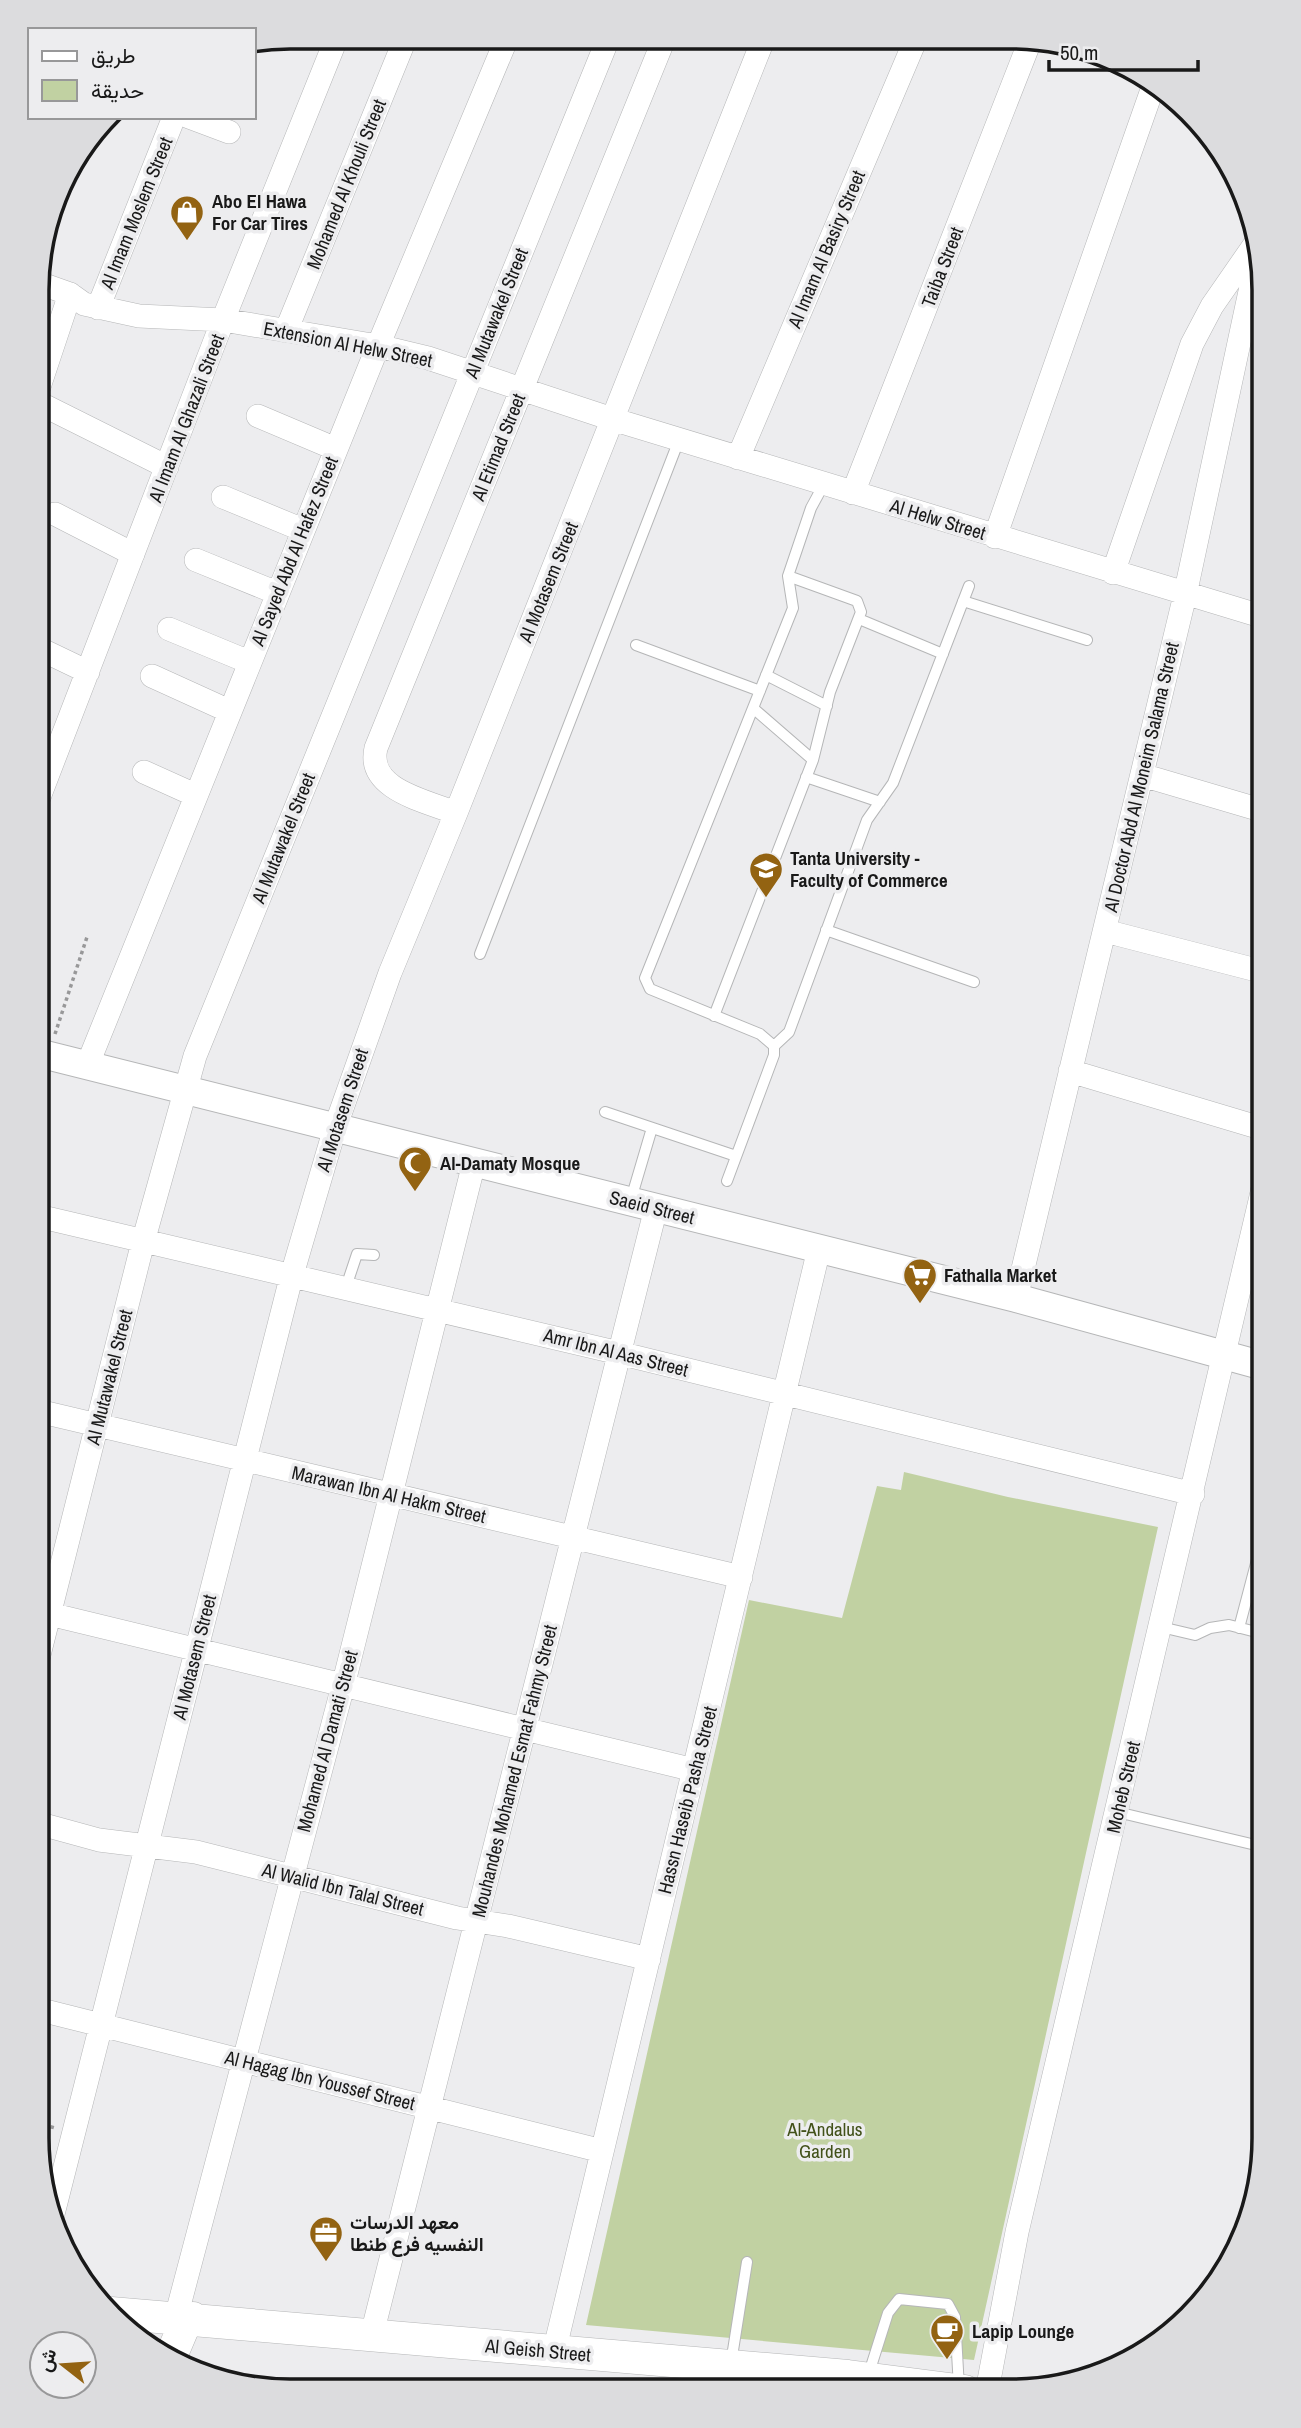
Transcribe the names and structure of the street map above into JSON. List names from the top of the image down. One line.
{"streets":{"main road":["Al Geish Street"],"street":["Mohamed Al Khouli Street","Al Imam Moslem Street","Al Imam Al Basiry Street","Taiba Street","Al Mutawakel Street","Extension Al Helw Street","Al Imam Al Ghazali Street","Al Etimad Street","Al Helw Street","Al Sayed Abd Al Hafez Street","Al Motasem Street","Al Doctor Abd Al Moneim Salama Street","Saeid Street","Amr Ibn Al Aas Street","Marawan Ibn Al Hakm Street","Mohamed Al Damati Street","Mouhandes Mohamed Esmat Fahmy Street","Moheb Street","Hassn Haseib Pasha Street","Al Walid Ibn Talal Street","Al Hagag Ibn Youssef Street"]},"crossings":[["Mohamed Al Khouli Street","Extension Al Helw Street"],["Al Imam Moslem Street","Extension Al Helw Street"],["Al Imam Al Basiry Street","Al Helw Street"],["Taiba Street","Al Helw Street"],["Al Mutawakel Street","Extension Al Helw Street"],["Al Mutawakel Street","Saeid Street"],["Al Mutawakel Street","Amr Ibn Al Aas Street"],["Al Mutawakel Street","Marawan Ibn Al Hakm Street"],["Extension Al Helw Street","Al Imam Al Ghazali Street"],["Extension Al Helw Street","Al Etimad Street"],["Extension Al Helw Street","Al Helw Street"],["Extension Al Helw Street","Al Sayed Abd Al Hafez Street"],["Extension Al Helw Street","Al Motasem Street"],["Al Etimad Street","Al Motasem Street"],["Al Helw Street","Al Motasem Street"],["Al Helw Street","Al Doctor Abd Al Moneim Salama Street"],["Al Sayed Abd Al Hafez Street","Saeid Street"],["Al Motasem Street","Saeid Street"],["Al Motasem Street","Amr Ibn Al Aas Street"],["Al Motasem Street","Marawan Ibn Al Hakm Street"],["Al Motasem Street","Al Walid Ibn Talal Street"],["Al Motasem Street","Al Hagag Ibn Youssef Street"],["Al Doctor Abd Al Moneim Salama Street","Saeid Street"],["Saeid Street","Mohamed Al Damati Street"],["Saeid Street","Mouhandes Mohamed Esmat Fahmy Street"],["Saeid Street","Moheb Street"],["Saeid Street","Hassn Haseib Pasha Street"],["Amr Ibn Al Aas Street","Mohamed Al Damati Street"],["Amr Ibn Al Aas Street","Mouhandes Mohamed Esmat Fahmy Street"],["Amr Ibn Al Aas Street","Moheb Street"],["Amr Ibn Al Aas Street","Hassn Haseib Pasha Street"],["Marawan Ibn Al Hakm Street","Mohamed Al Damati Street"],["Marawan Ibn Al Hakm Street","Mouhandes Mohamed Esmat Fahmy Street"],["Marawan Ibn Al Hakm Street","Hassn Haseib Pasha Street"],["Mohamed Al Damati Street","Al Walid Ibn Talal Street"],["Mohamed Al Damati Street","Al Hagag Ibn Youssef Street"],["Mohamed Al Damati Street","Al Geish Street"],["Mouhandes Mohamed Esmat Fahmy Street","Al Walid Ibn Talal Street"],["Mouhandes Mohamed Esmat Fahmy Street","Al Hagag Ibn Youssef Street"],["Mouhandes Mohamed Esmat Fahmy Street","Al Geish Street"],["Hassn Haseib Pasha Street","Al Walid Ibn Talal Street"],["Hassn Haseib Pasha Street","Al Hagag Ibn Youssef Street"],["Hassn Haseib Pasha Street","Al Geish Street"]],"parks":["Al-Andalus Garden"],"places":{"shop":["Abo El Hawa For Car Tires"],"school or university":["Tanta University - Faculty of Commerce"],"mosque":["Al-Damaty Mosque"],"supermarket":["Fathalla Market"],"office":["معهد الدرسات النفسيه فرع طنطا"],"cafe":["Lapip Lounge"]},"legend":["طريق","حديقة"],"scale_bar":"50 m","north":"left"}
